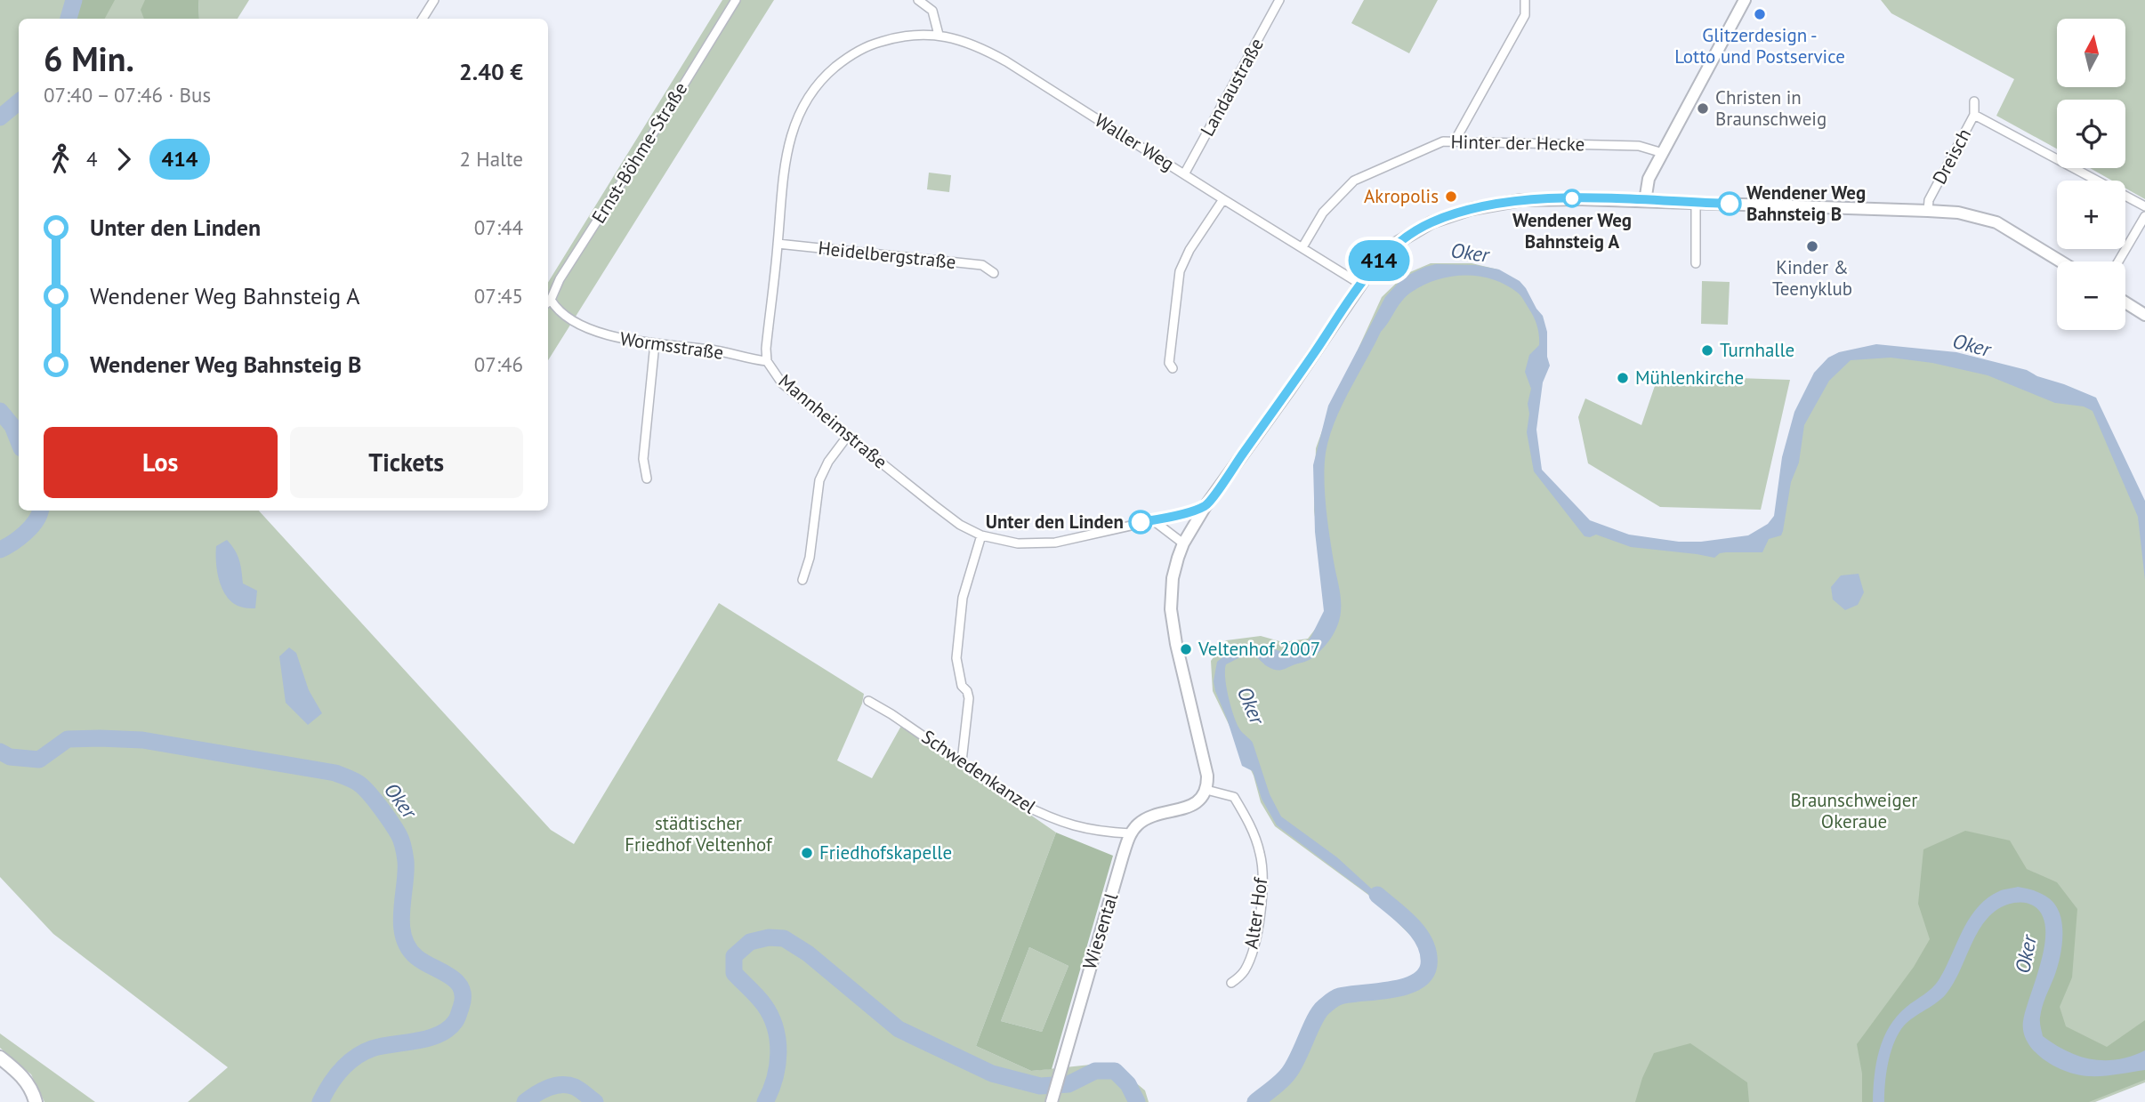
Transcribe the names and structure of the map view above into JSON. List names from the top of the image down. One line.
{"streets":{"street":["Landaustraße","Waller Weg","Hinter der Hecke","Ernst-Böhme-Straße","Dreisch","Heidelbergstraße","Wormsstraße","Mannheimstraße","Schwedenkanzel","Alter Hof","Wiesental"]},"crossings":[["Landaustraße","Waller Weg"],["Waller Weg","Hinter der Hecke"],["Waller Weg","Mannheimstraße"],["Heidelbergstraße","Mannheimstraße"],["Wormsstraße","Mannheimstraße"],["Schwedenkanzel","Wiesental"]],"water":["Oker"],"parks":["Braunschweiger Okeraue","städtischer Friedhof Veltenhof"],"places":["Glitzerdesign - Lotto und Postservice","Christen in Braunschweig","Akropolis","Wendener Weg Bahnsteig A","Wendener Weg Bahnsteig B","Kinder & Teenyklub","Turnhalle","Mühlenkirche","Unter den Linden","Veltenhof 2007","Friedhofskapelle"],"lines":["bus line 414"],"north":"top","page":{"on_map":"414","map_buttons":["+","−"],"heading":["6 Min.","07:40 – 07:46 · Bus","2.40 €"],"legs":["4","414","2 Halte"],"list":[{"name":"Unter den Linden","value":"07:44"},{"name":"Wendener Weg Bahnsteig A","value":"07:45"},{"name":"Wendener Weg Bahnsteig B","value":"07:46"}],"buttons":["Los","Tickets"]}}
